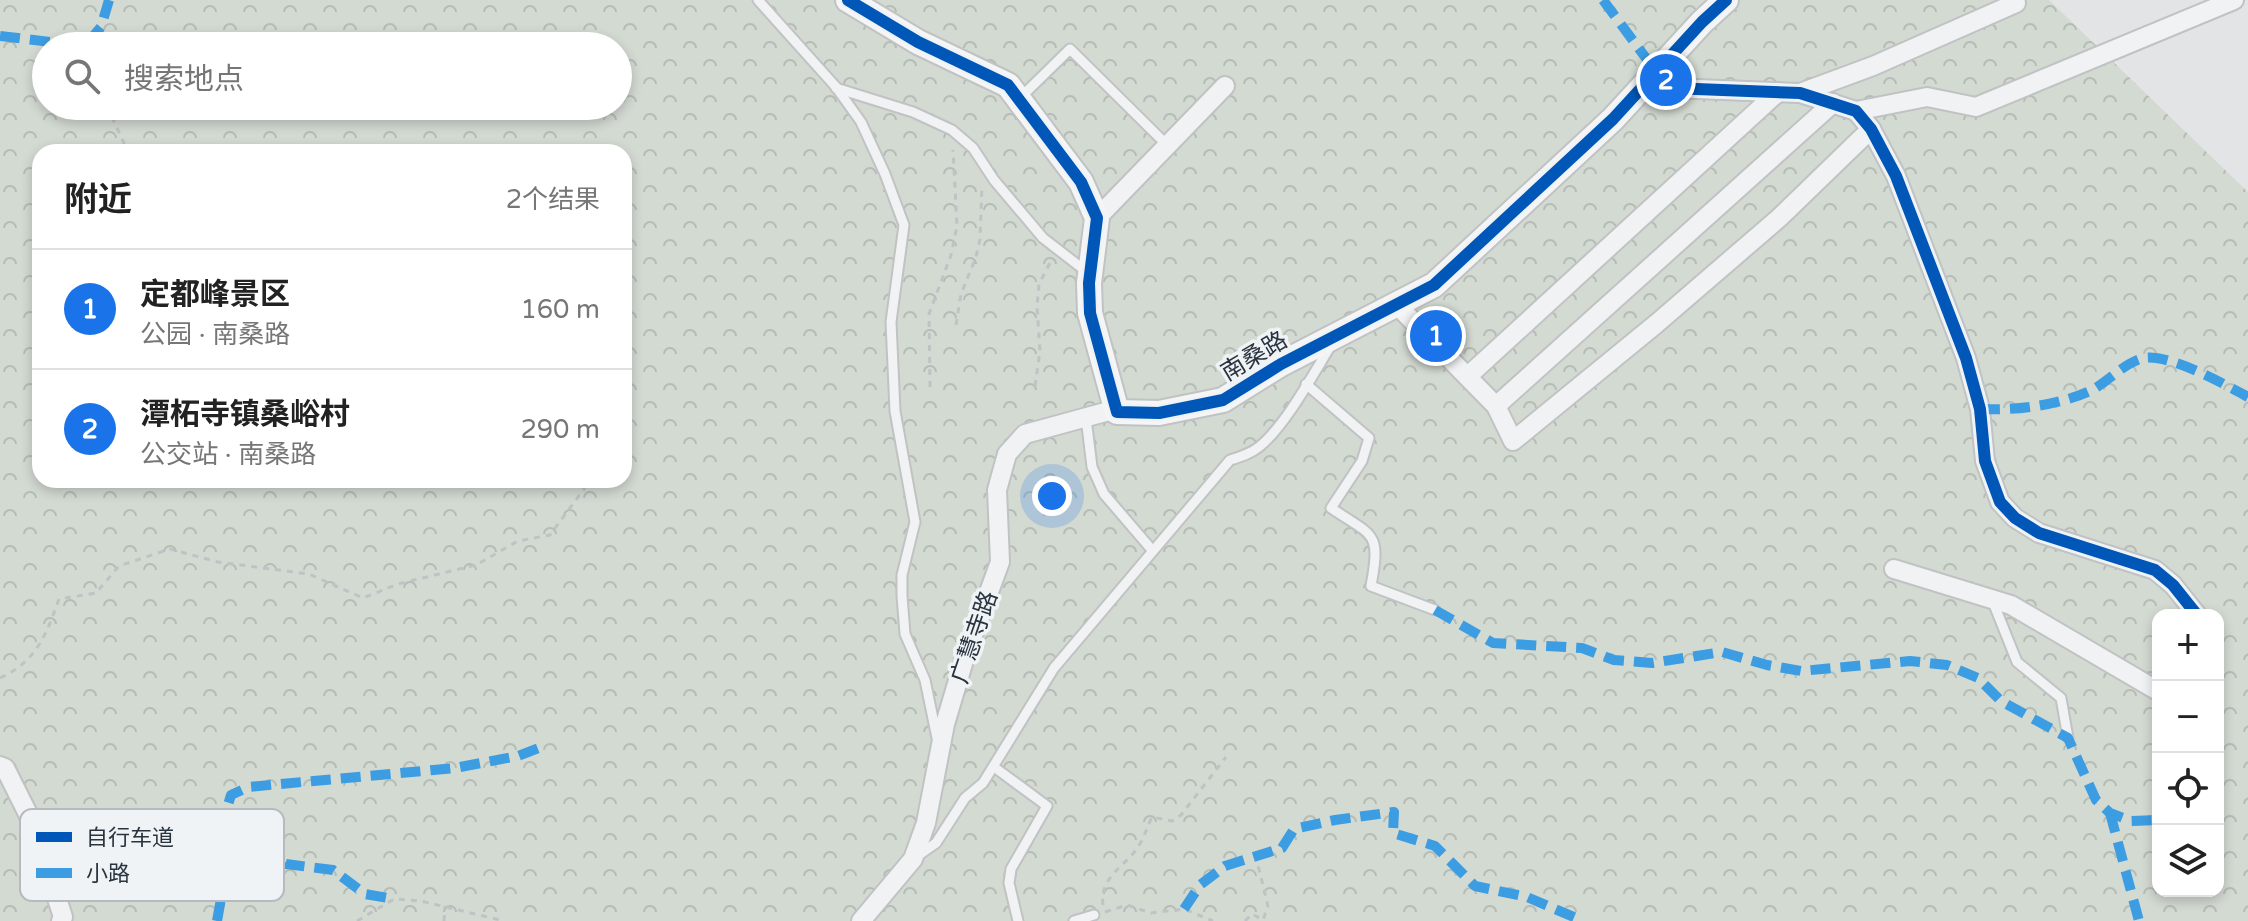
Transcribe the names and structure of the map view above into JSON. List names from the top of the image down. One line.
{"streets":{"street":["南桑路","广慧寺路"]},"crossings":[["南桑路","广慧寺路"]],"legend":["自行车道","小路"],"page":{"search":"搜索地点","pins":["2","1"],"heading":["附近","2个结果"],"list":[{"mark":"1","name":"定都峰景区","note":"公园 · 南桑路","value":"160 m"},{"mark":"2","name":"潭柘寺镇桑峪村","note":"公交站 · 南桑路","value":"290 m"}],"map_buttons":["+","−"]}}
